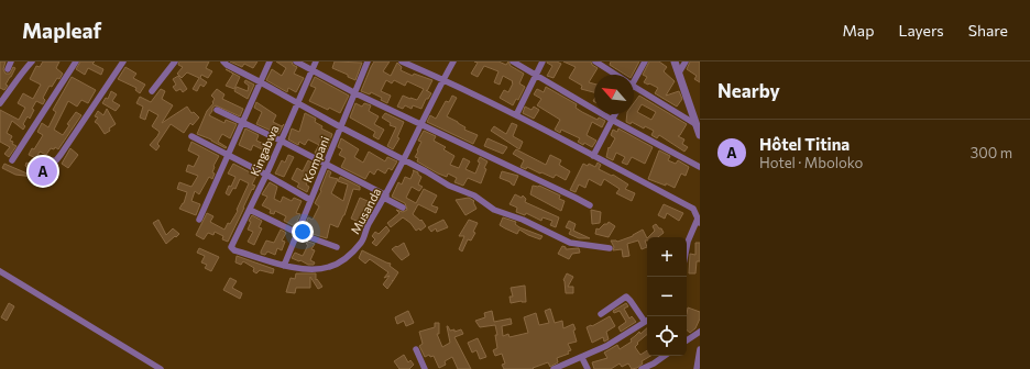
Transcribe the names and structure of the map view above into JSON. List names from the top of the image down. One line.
{"streets":{"street":["Kingabwa","Kompani","Musanda"]},"crossings":[["Kingabwa","Musanda"],["Kompani","Musanda"]],"north":"top left","page":{"header":"Mapleaf","nav":["Map","Layers","Share"],"heading":"Nearby","list":[{"mark":"A","name":"Hôtel Titina","note":"Hotel · Mboloko","value":"300 m"}],"pins":"A","map_buttons":["+","−"]}}
